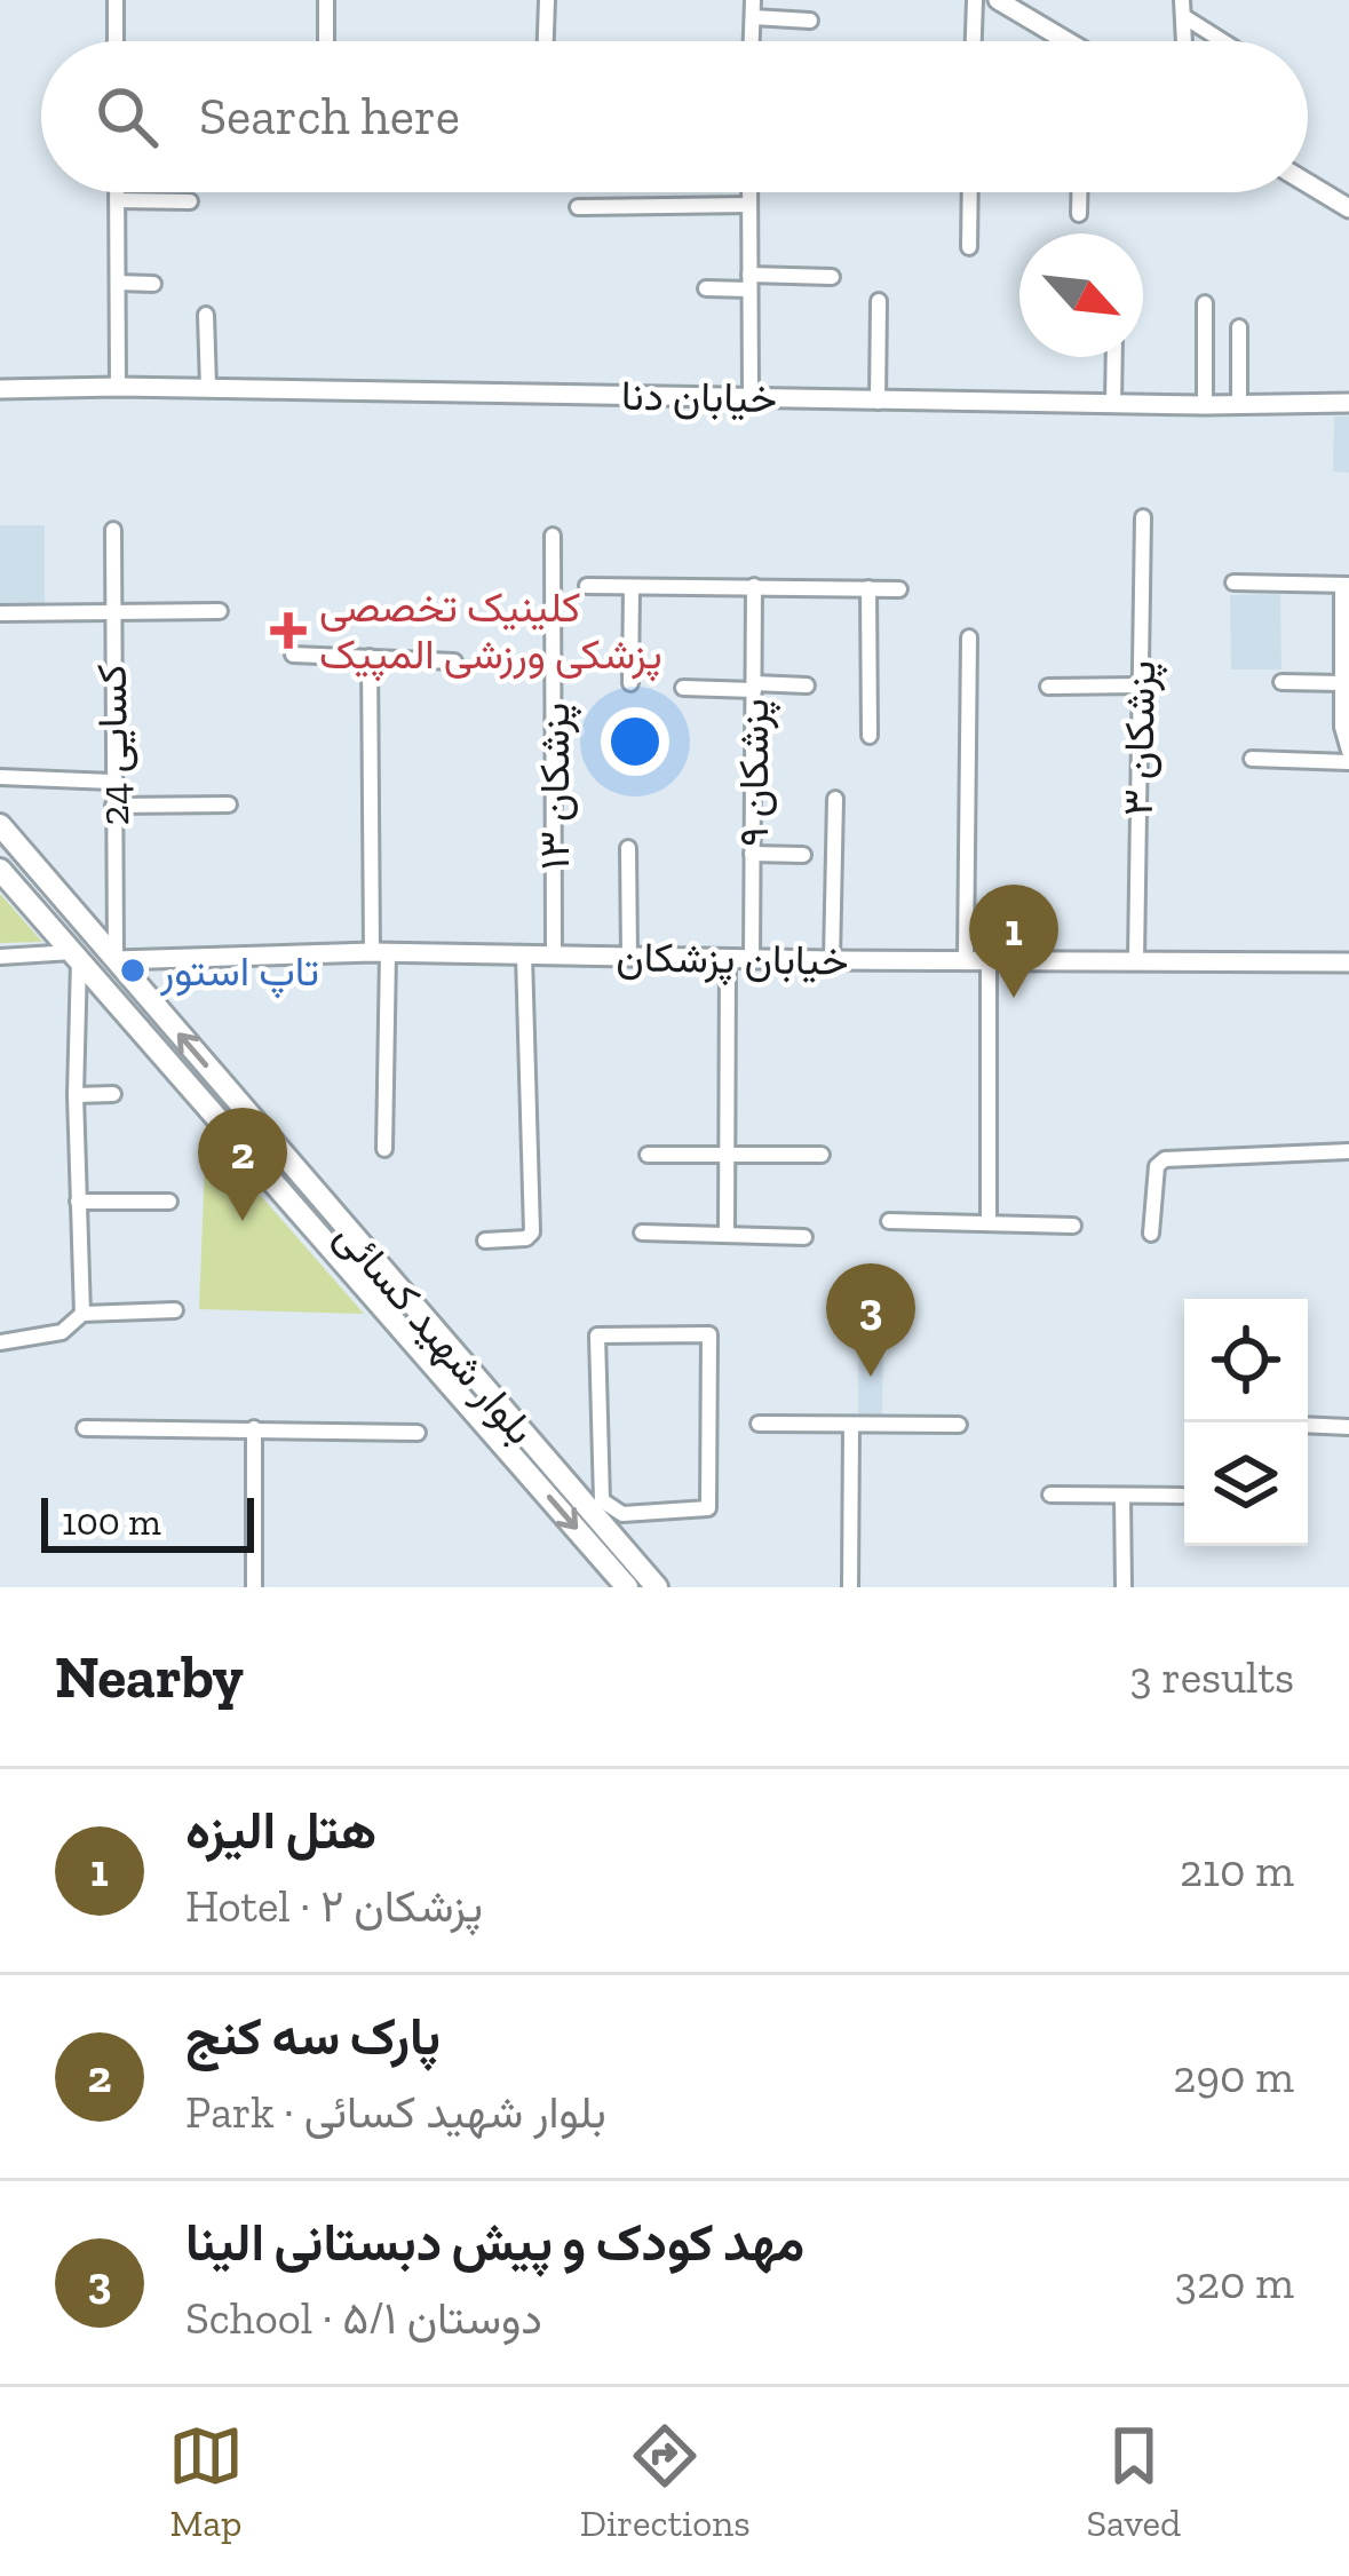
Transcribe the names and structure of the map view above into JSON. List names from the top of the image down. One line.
{"streets":{"main road":["بلوار شهید کسائی"],"street":["خیابان دنا","۳ پزشکان","کسایی 24","۹ پزشکان","۱۳ پزشکان","خیابان پزشکان"]},"crossings":[["۳ پزشکان","خیابان پزشکان"],["کسایی 24","خیابان پزشکان"],["کسایی 24","بلوار شهید کسائی"],["۹ پزشکان","خیابان پزشکان"],["۱۳ پزشکان","خیابان پزشکان"],["خیابان پزشکان","بلوار شهید کسائی"]],"places":{"health":["کلینیک تخصصی پزشکی ورزشی المپیک"],"other":["تاپ استور"]},"scale_bar":"100 m","north":"bottom right","page":{"search":"Search here","pins":["1","2","3"],"scale":"100 m","heading":["Nearby","3 results"],"list":[{"mark":"1","name":"هتل الیزه","note":"Hotel · ۲ پزشکان","value":"210 m"},{"mark":"2","name":"پارک سه کنج","note":"Park · بلوار شهید کسائی","value":"290 m"},{"mark":"3","name":"مهد کودک و پیش دبستانی الینا","note":"School · ۵/۱ دوستان","value":"320 m"}],"nav":["Map","Directions","Saved"]}}
